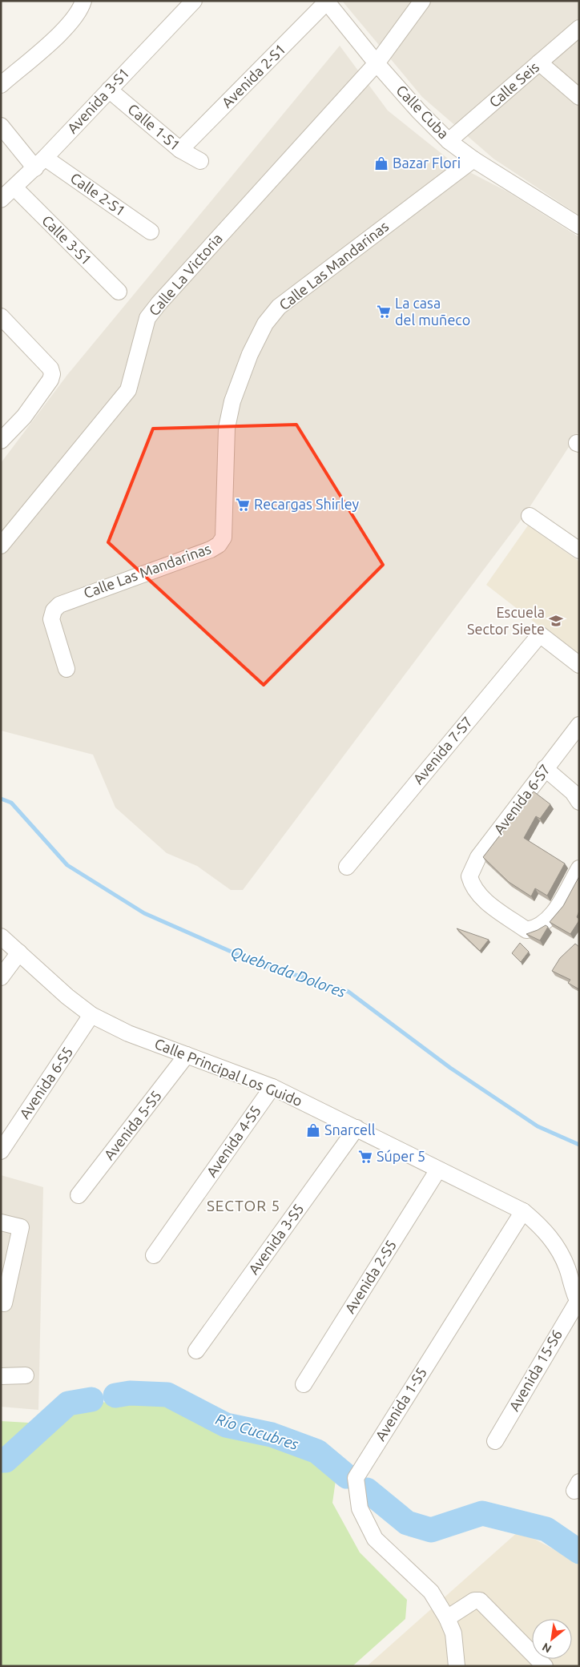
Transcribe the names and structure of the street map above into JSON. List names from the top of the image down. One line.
{"streets":{"street":["Avenida 2-S1","Calle Seis","Avenida 3-S1","Calle Cuba","Calle 1-S1","Calle 2-S1","Calle 3-S1","Calle Las Mandarinas","Calle La Victoria","Avenida 7-S7","Avenida 6-S7","Calle Principal Los Guido","Avenida 6-S5","Avenida 5-S5","Avenida 4-S5","Avenida 3-S5","Avenida 2-S5","Avenida 15-S6","Avenida 1-S5"]},"crossings":[["Avenida 2-S1","Calle Cuba"],["Avenida 2-S1","Calle 1-S1"],["Calle Seis","Calle Cuba"],["Avenida 3-S1","Calle 1-S1"],["Avenida 3-S1","Calle 2-S1"],["Avenida 3-S1","Calle 3-S1"],["Calle Cuba","Calle Las Mandarinas"],["Calle Cuba","Calle La Victoria"],["Calle Principal Los Guido","Avenida 6-S5"],["Calle Principal Los Guido","Avenida 5-S5"],["Calle Principal Los Guido","Avenida 4-S5"],["Calle Principal Los Guido","Avenida 3-S5"],["Calle Principal Los Guido","Avenida 2-S5"],["Calle Principal Los Guido","Avenida 15-S6"],["Calle Principal Los Guido","Avenida 1-S5"]],"districts":["SECTOR 5"],"water":["Quebrada Dolores","Río Cucubres"],"places":{"shop":["Bazar Flori","Snarcell"],"supermarket":["La casa del muñeco","Recargas Shirley","Súper 5"],"school or university":["Escuela Sector Siete"]},"north":"bottom left"}
